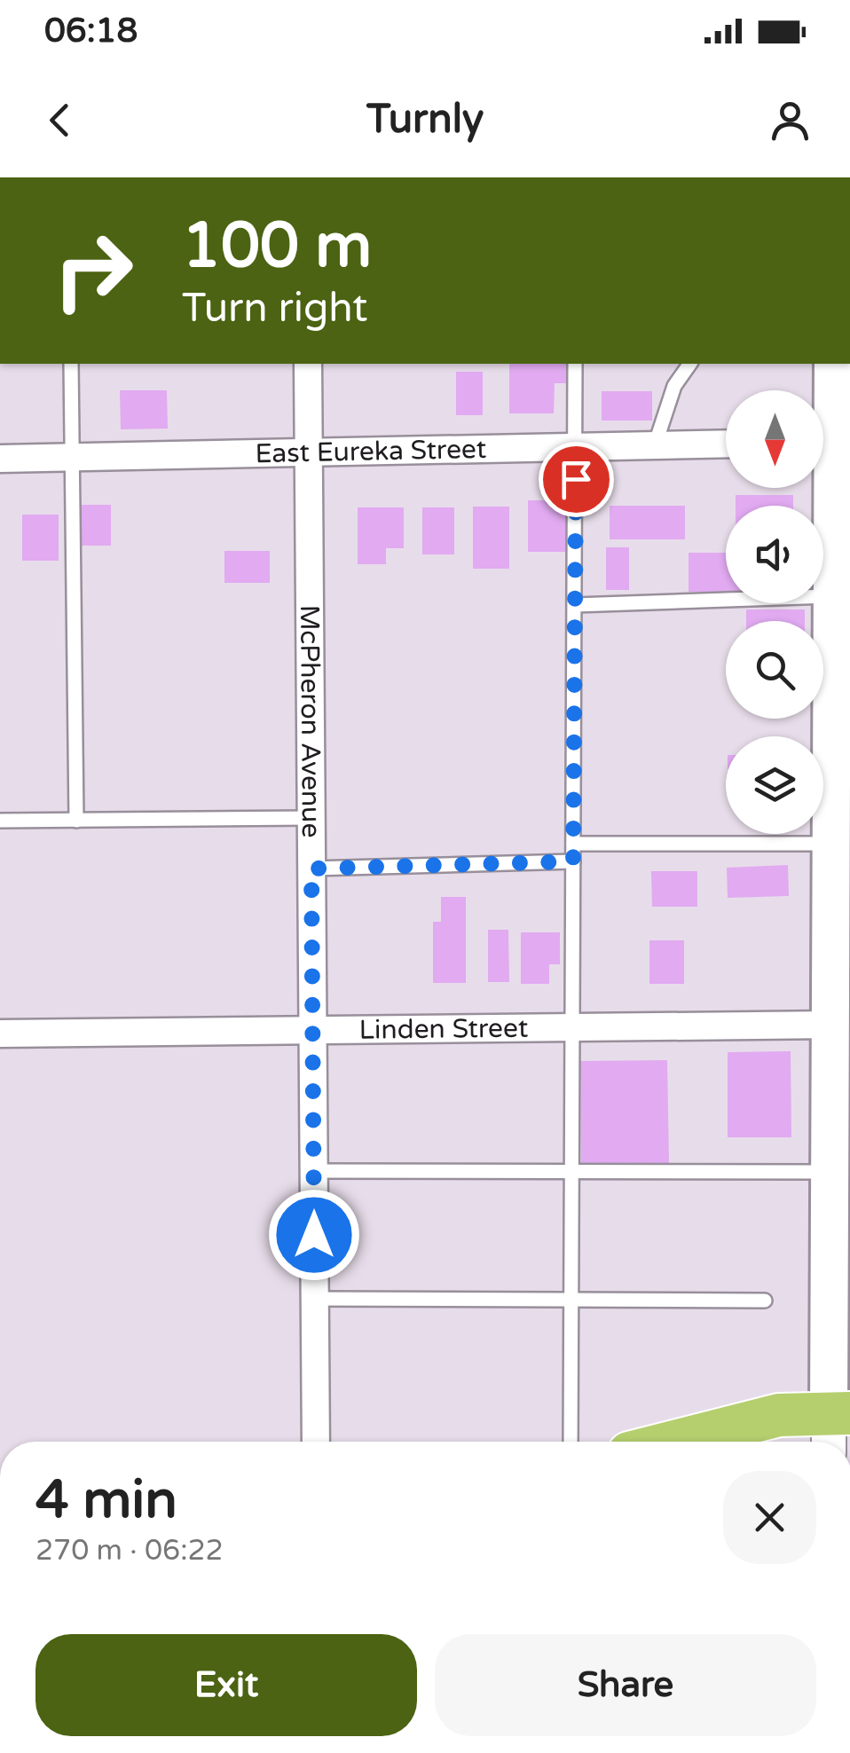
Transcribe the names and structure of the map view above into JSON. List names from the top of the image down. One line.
{"streets":{"street":["East Eureka Street","McPheron Avenue","Linden Street"]},"crossings":[["East Eureka Street","McPheron Avenue"],["McPheron Avenue","Linden Street"]],"north":"bottom","page":{"status":"06:18","header":"Turnly","turn":["100 m","Turn right"],"heading":["4 min","270 m · 06:22"],"buttons":["Exit","Share"]}}
